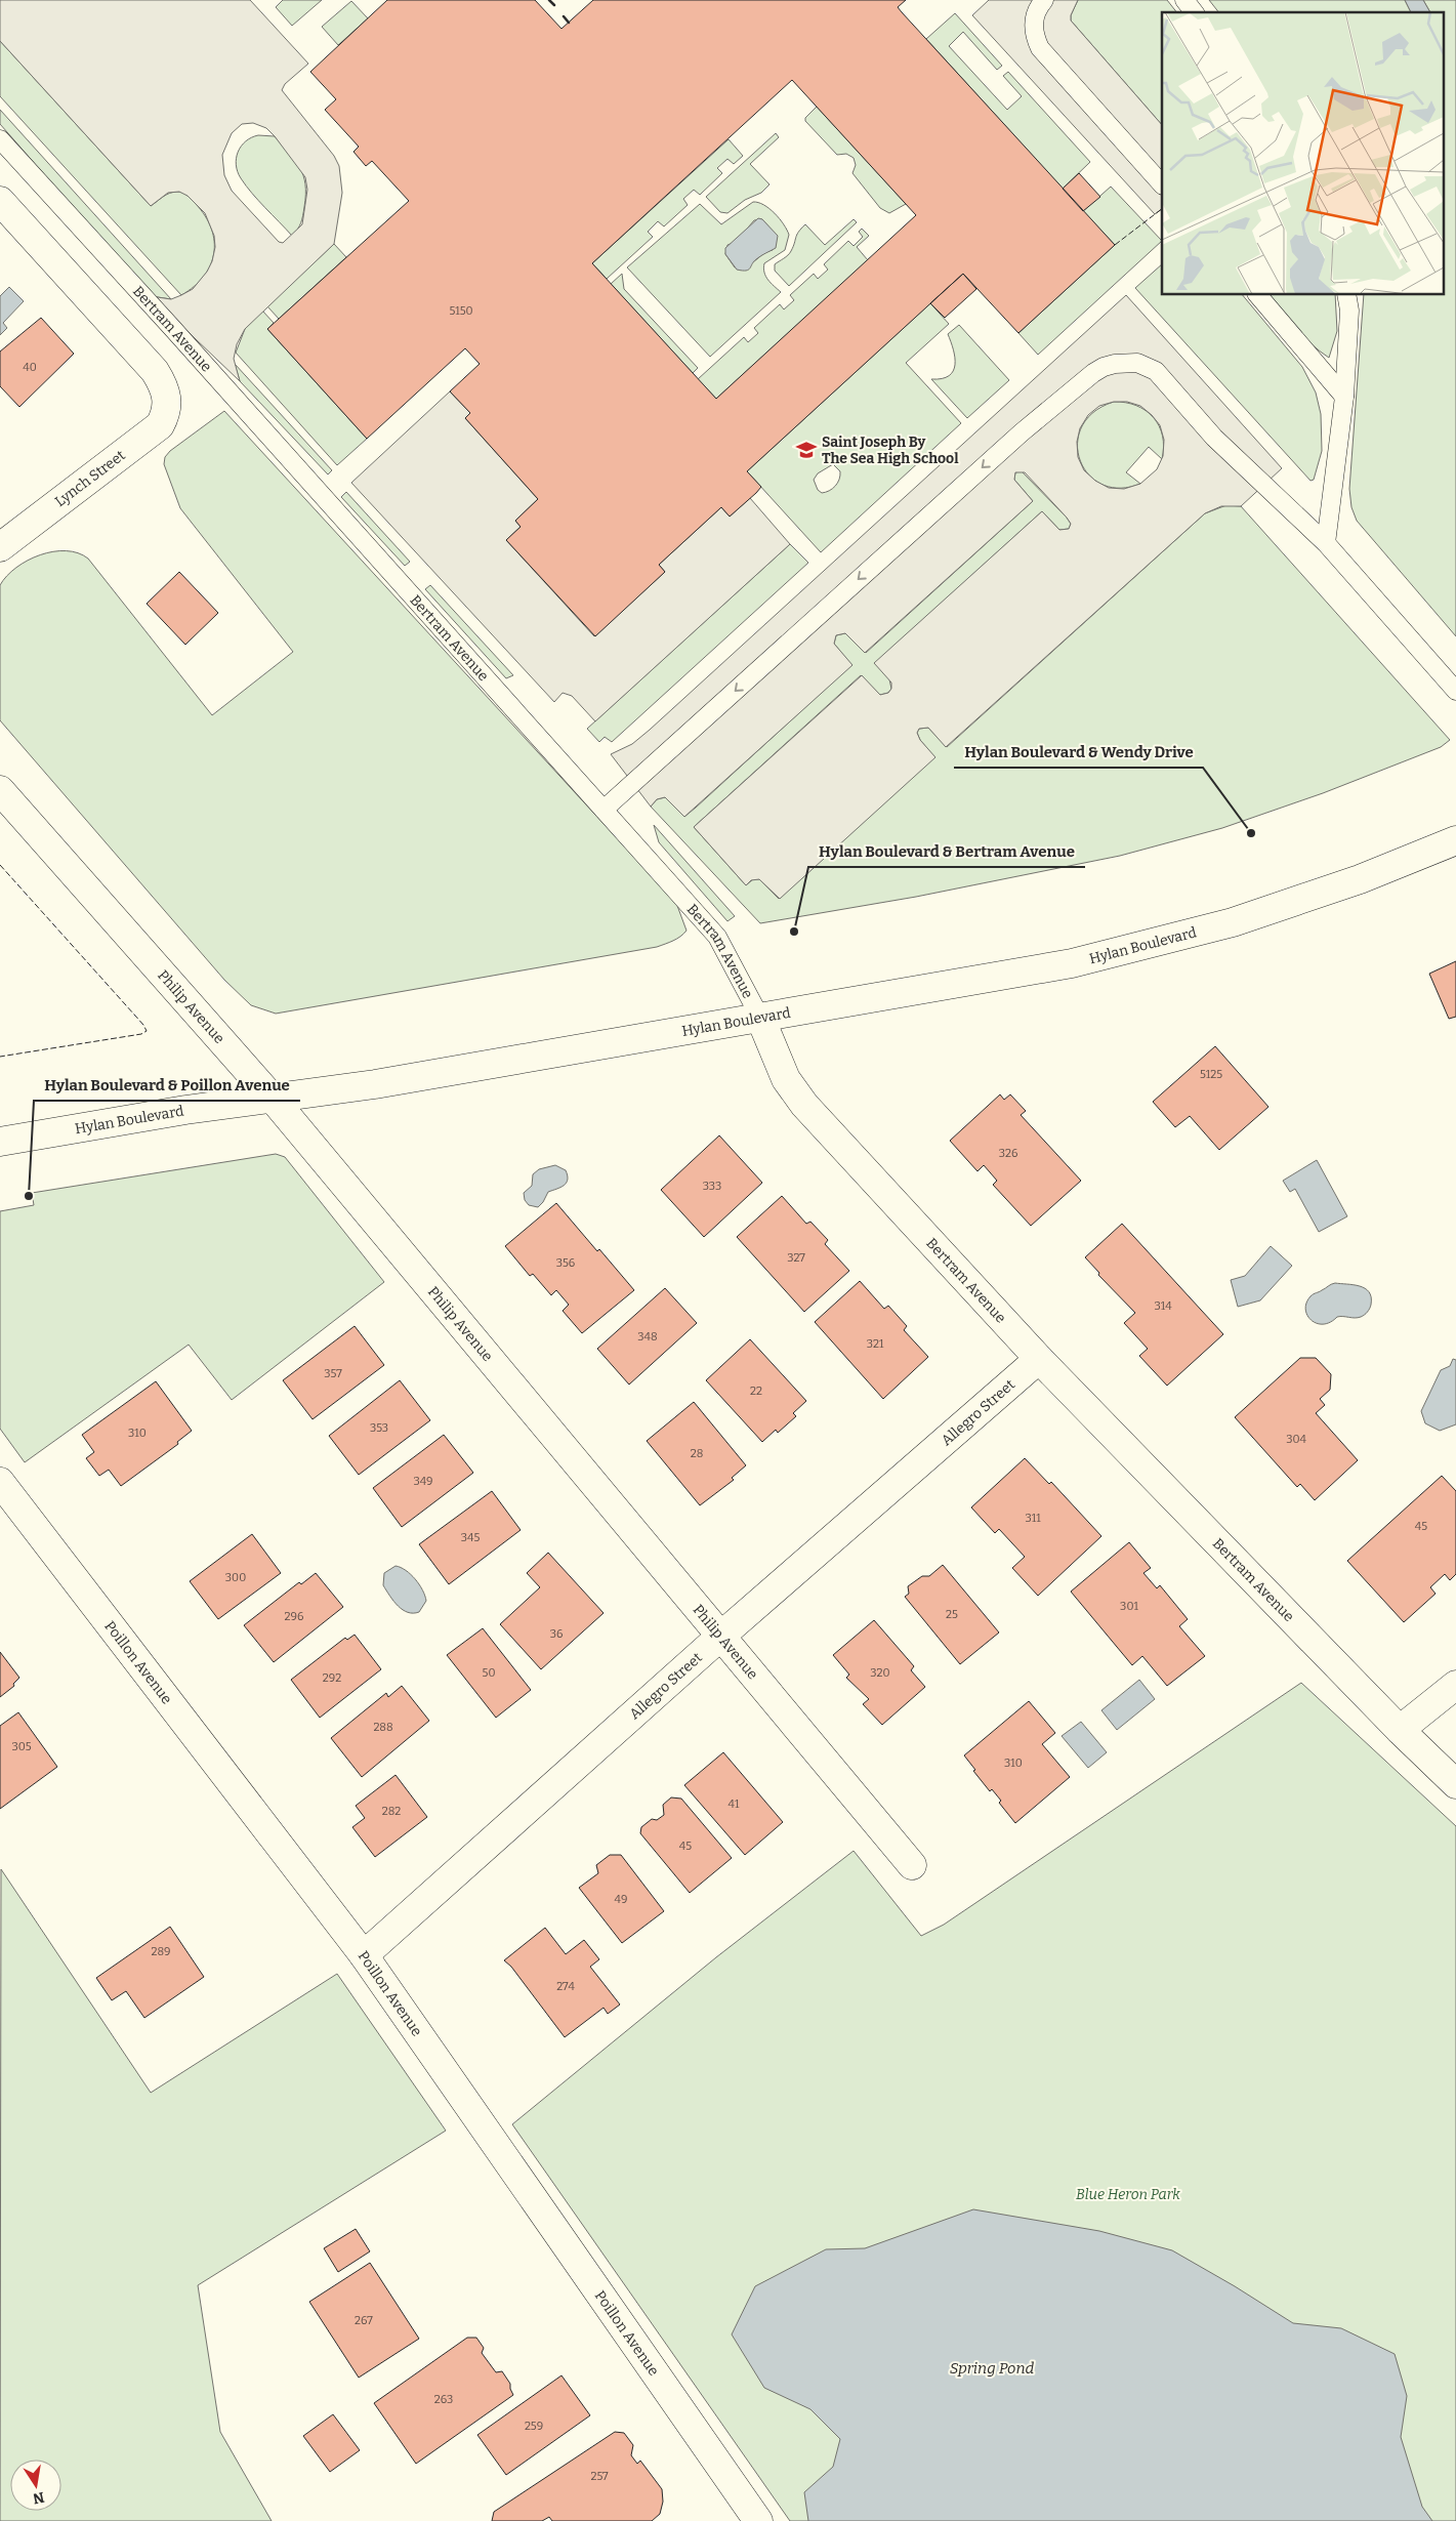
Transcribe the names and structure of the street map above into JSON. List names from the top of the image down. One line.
{"streets":{"street":["Bertram Avenue","Lynch Street","Hylan Boulevard","Philip Avenue","Allegro Street","Poillon Avenue"]},"crossings":[["Bertram Avenue","Hylan Boulevard"],["Bertram Avenue","Allegro Street"],["Hylan Boulevard","Philip Avenue"],["Philip Avenue","Allegro Street"],["Allegro Street","Poillon Avenue"]],"water":["Spring Pond"],"parks":["Blue Heron Park"],"places":{"school or university":["Saint Joseph By The Sea High School"],"other":["Hylan Boulevard & Wendy Drive","Hylan Boulevard & Bertram Avenue","Hylan Boulevard & Poillon Avenue"]},"house_numbers":["5150","40","5125","326","333","327","356","314","348","321","357","22","353","310","304","28","349","311","45","345","300","301","25","296","36","50","320","292","288","305","310","41","282","45","49","289","274","267","263","259","257"],"north":"bottom"}
